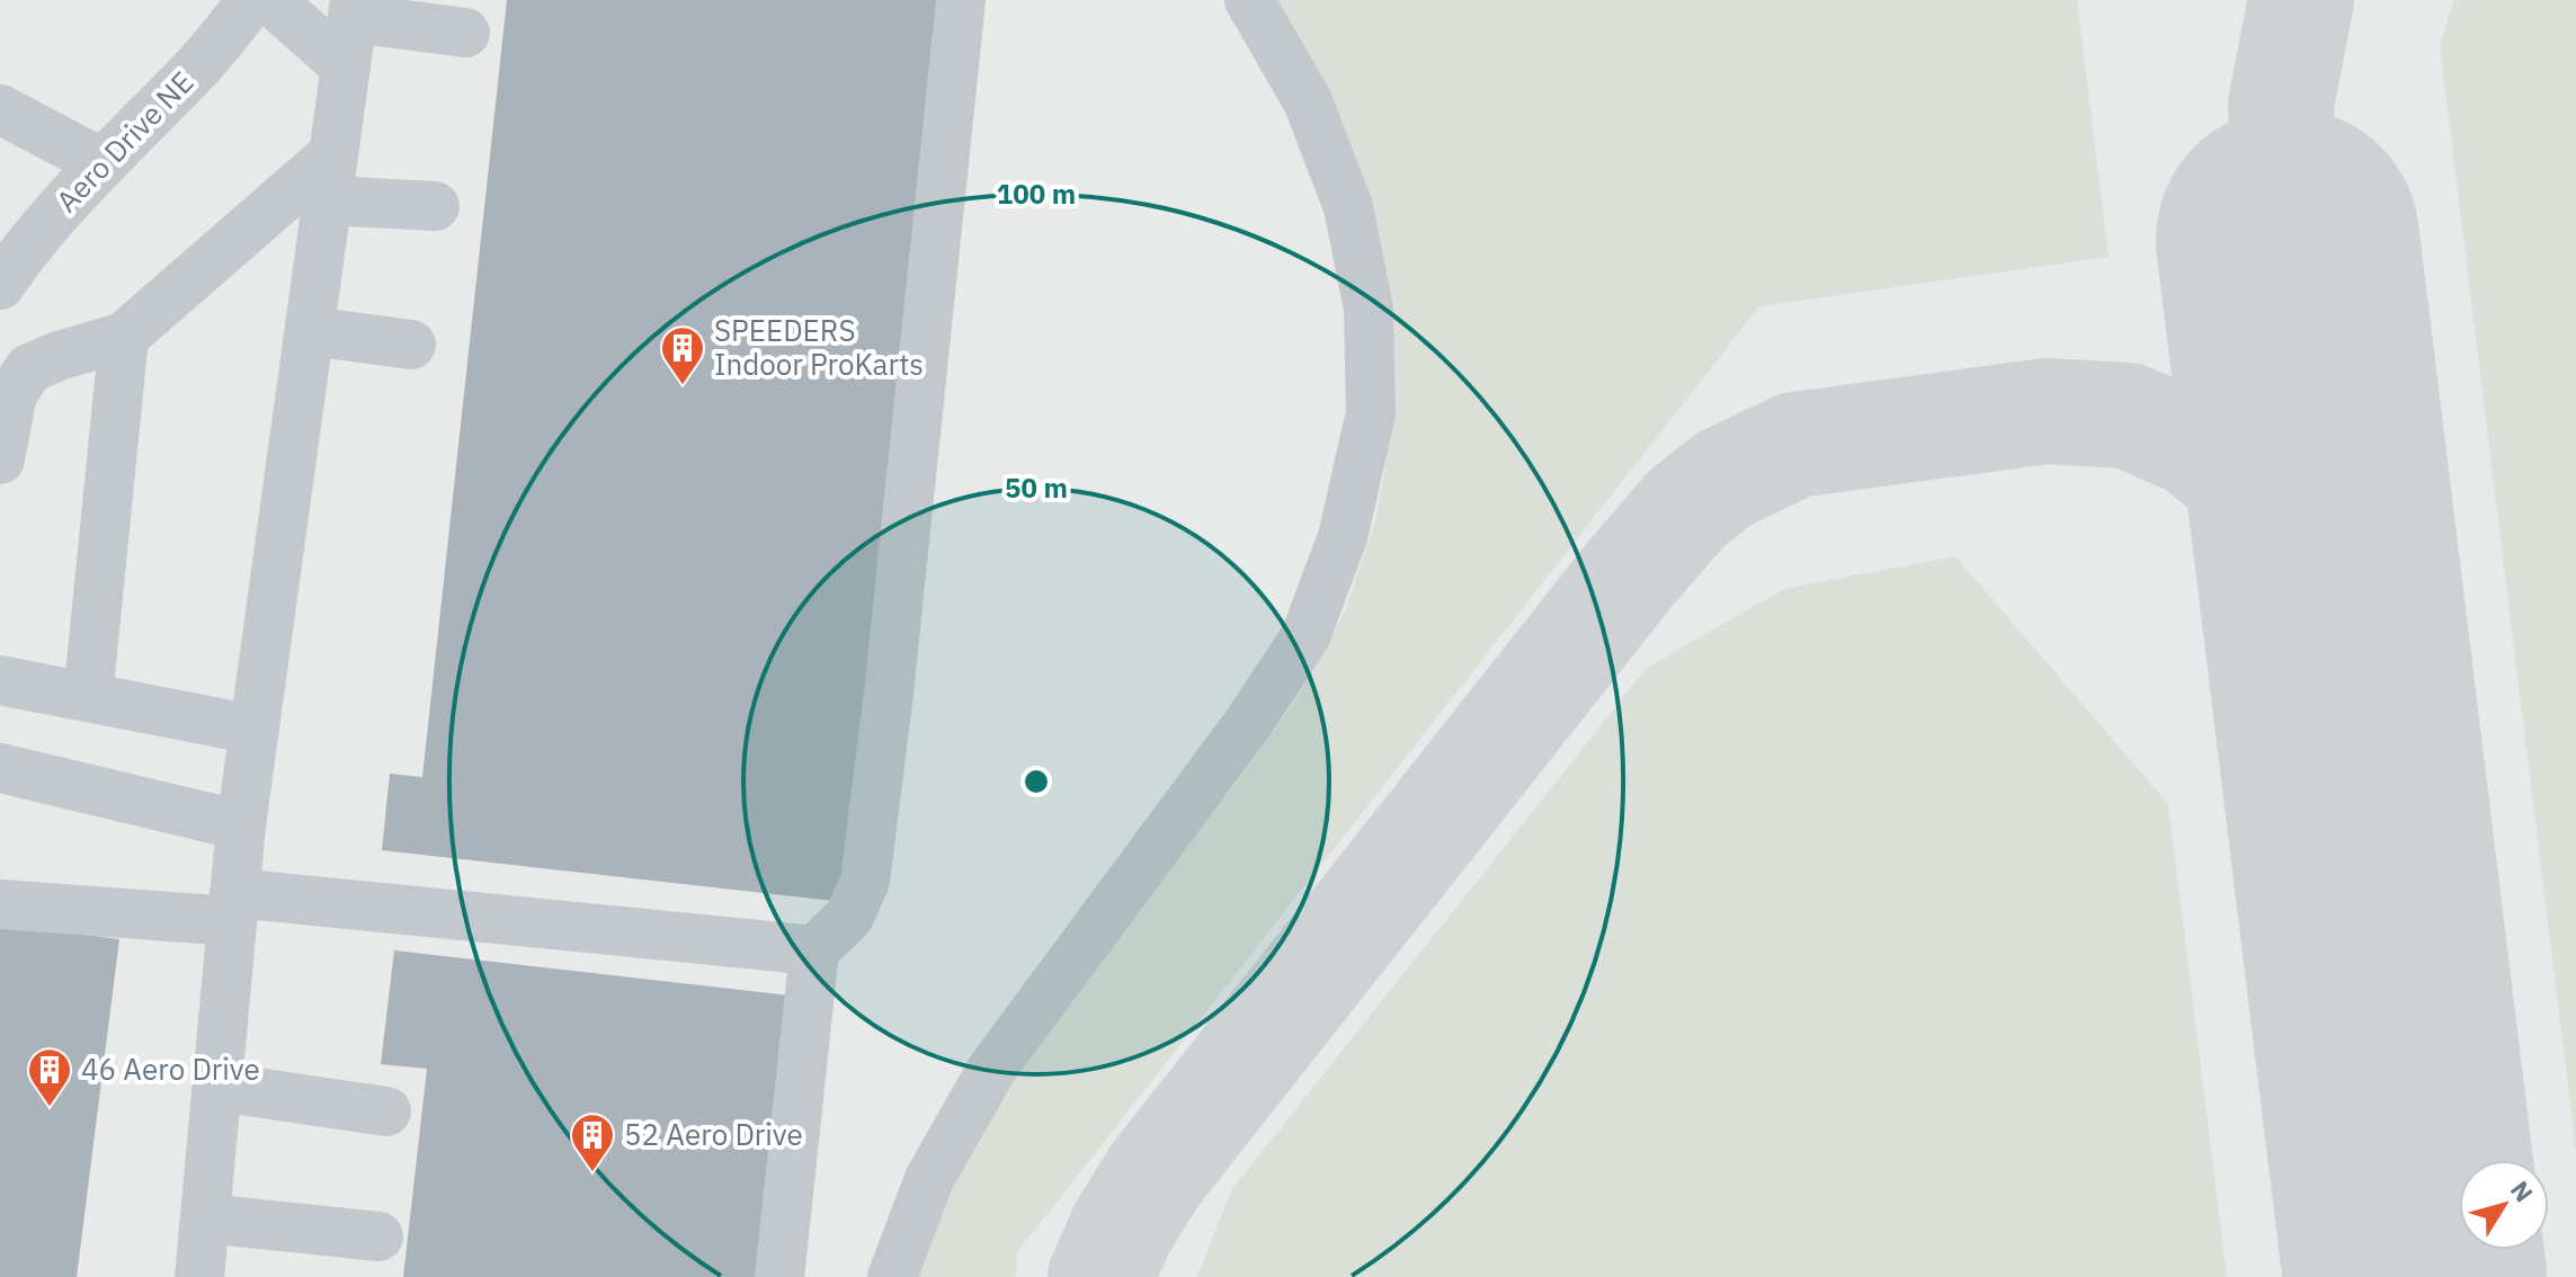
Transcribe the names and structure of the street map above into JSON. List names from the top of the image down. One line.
{"streets":{"street":["Aero Drive NE"]},"places":{"building":["SPEEDERS Indoor ProKarts","46 Aero Drive","52 Aero Drive"]},"north":"top right","rings":["100 m","50 m"]}
